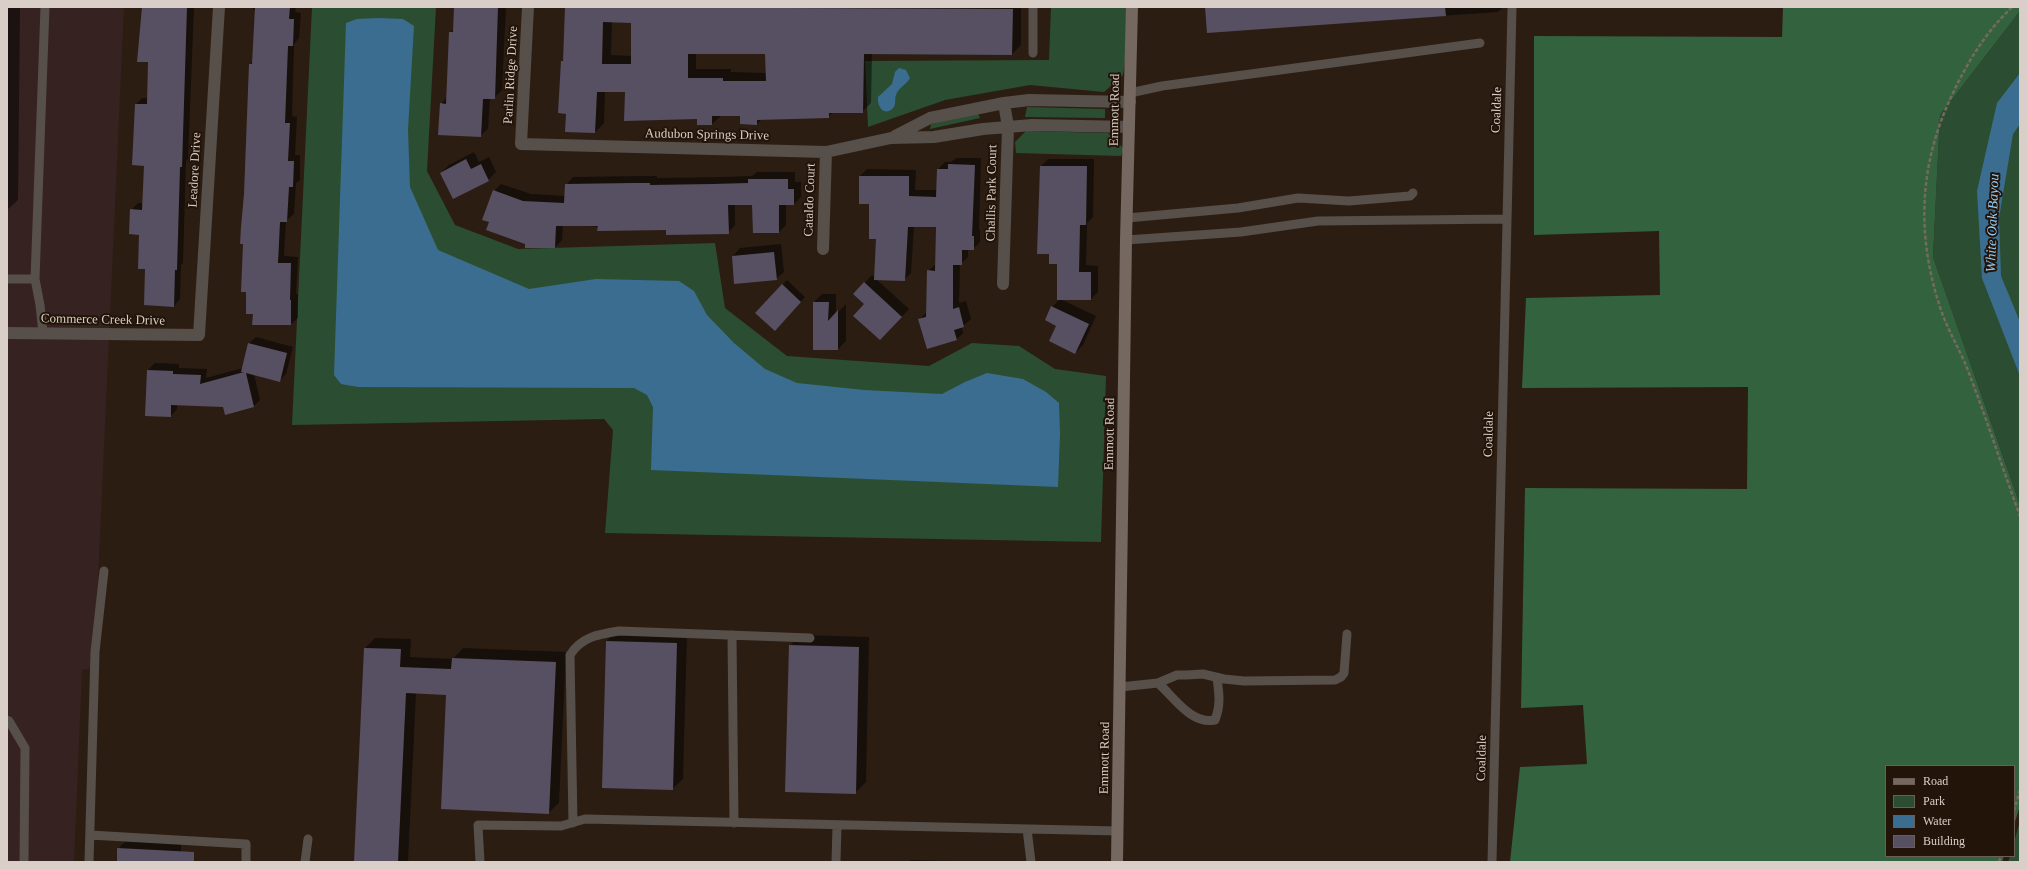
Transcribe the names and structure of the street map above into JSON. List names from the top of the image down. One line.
{"streets":{"street":["Parlin Ridge Drive","Emmott Road","Audubon Springs Drive","Leadore Drive","Challis Park Court","Cataldo Court","Commerce Creek Drive"],"lane":["Coaldale"]},"crossings":[["Parlin Ridge Drive","Audubon Springs Drive"],["Emmott Road","Audubon Springs Drive"],["Audubon Springs Drive","Challis Park Court"],["Audubon Springs Drive","Cataldo Court"],["Leadore Drive","Commerce Creek Drive"]],"water":["White Oak Bayou"],"legend":["Road","Park","Water","Building"]}
